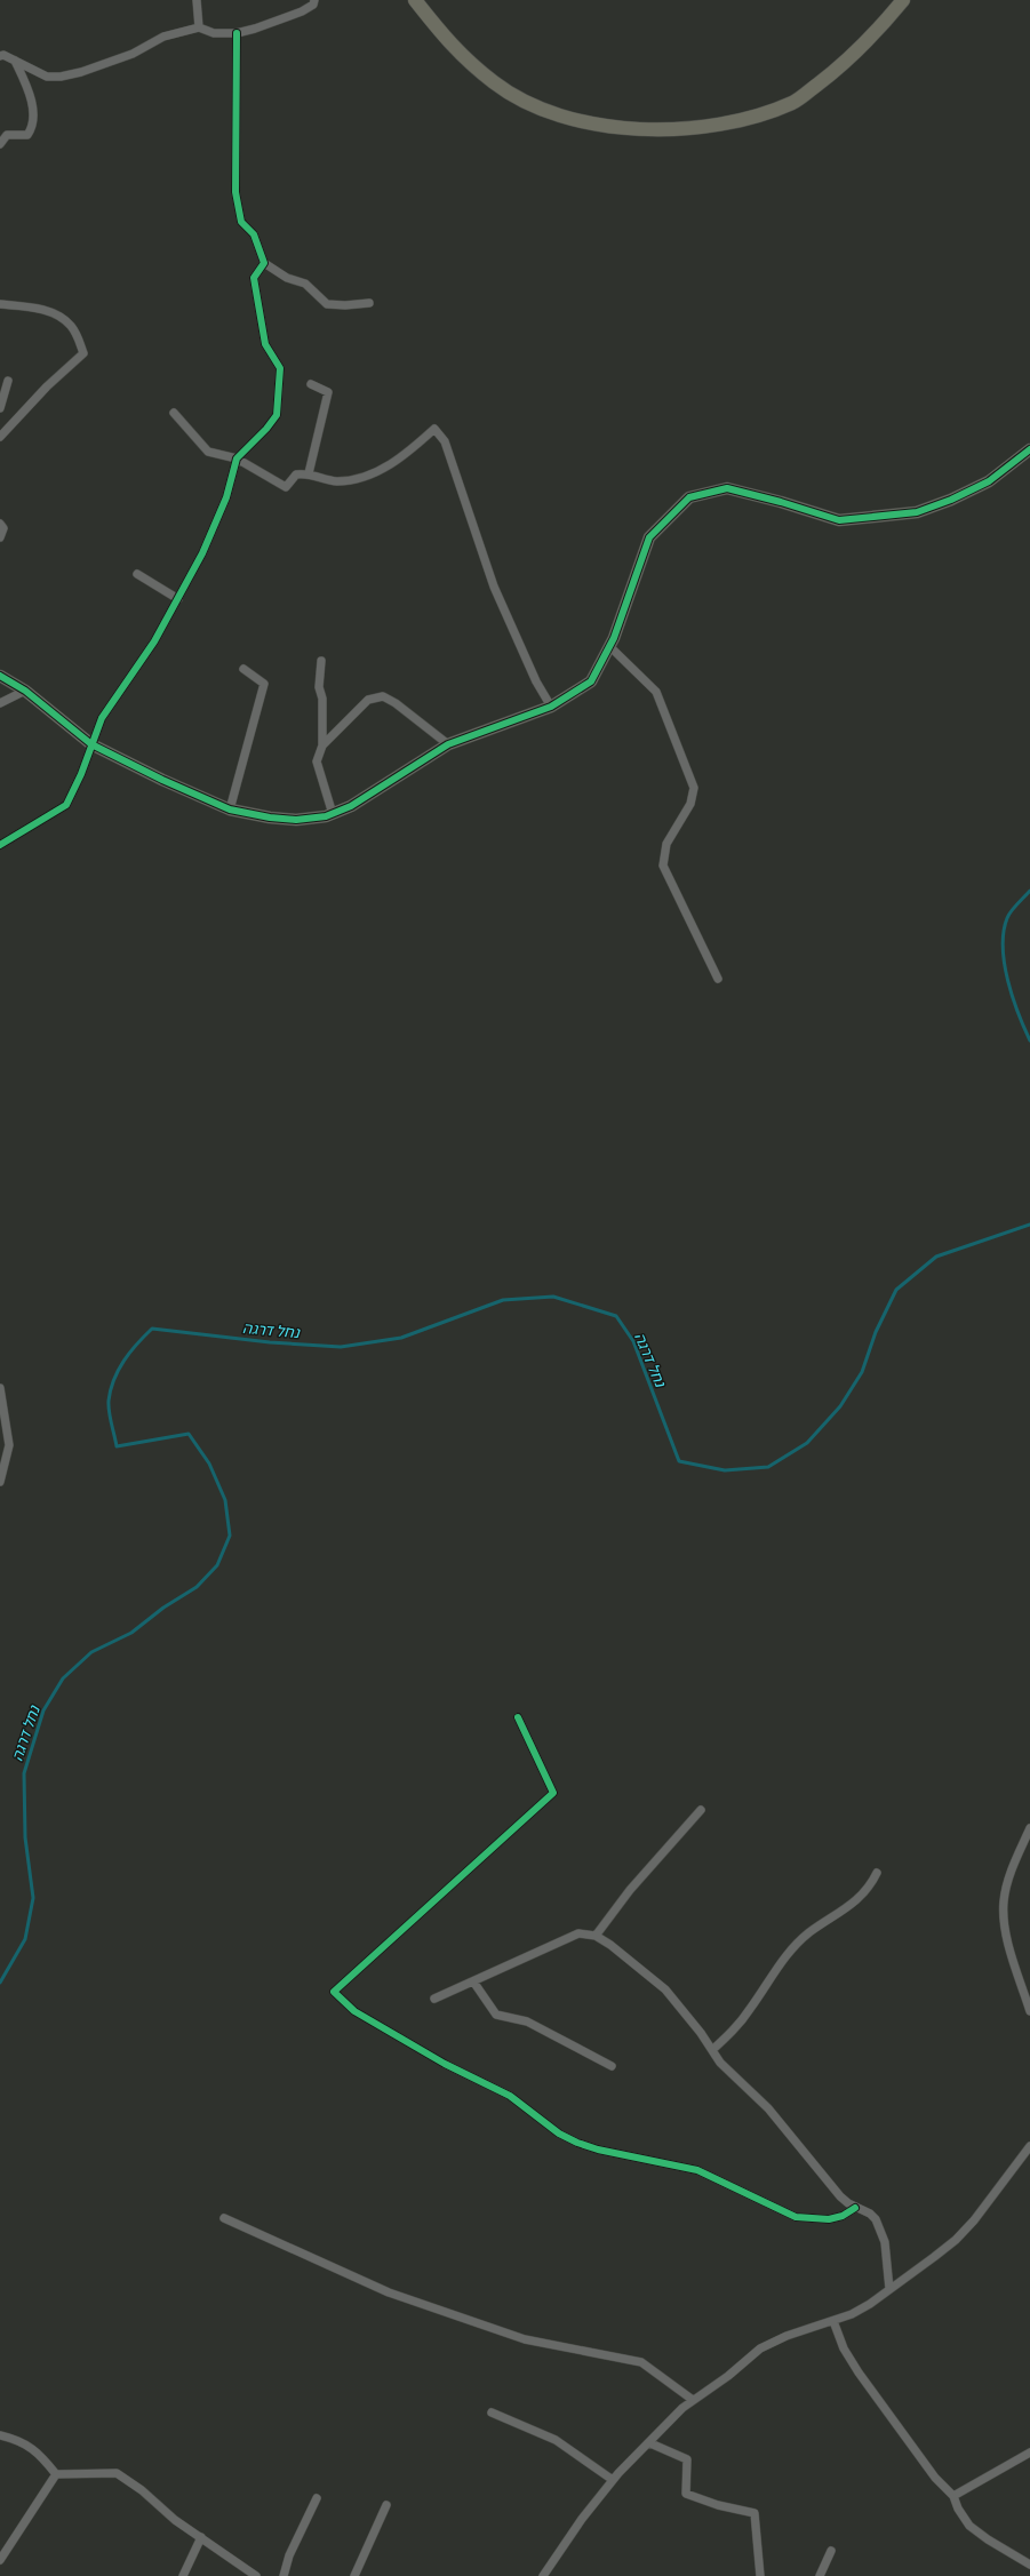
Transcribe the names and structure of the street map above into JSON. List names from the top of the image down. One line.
{"water":["נחל דרגה"]}
